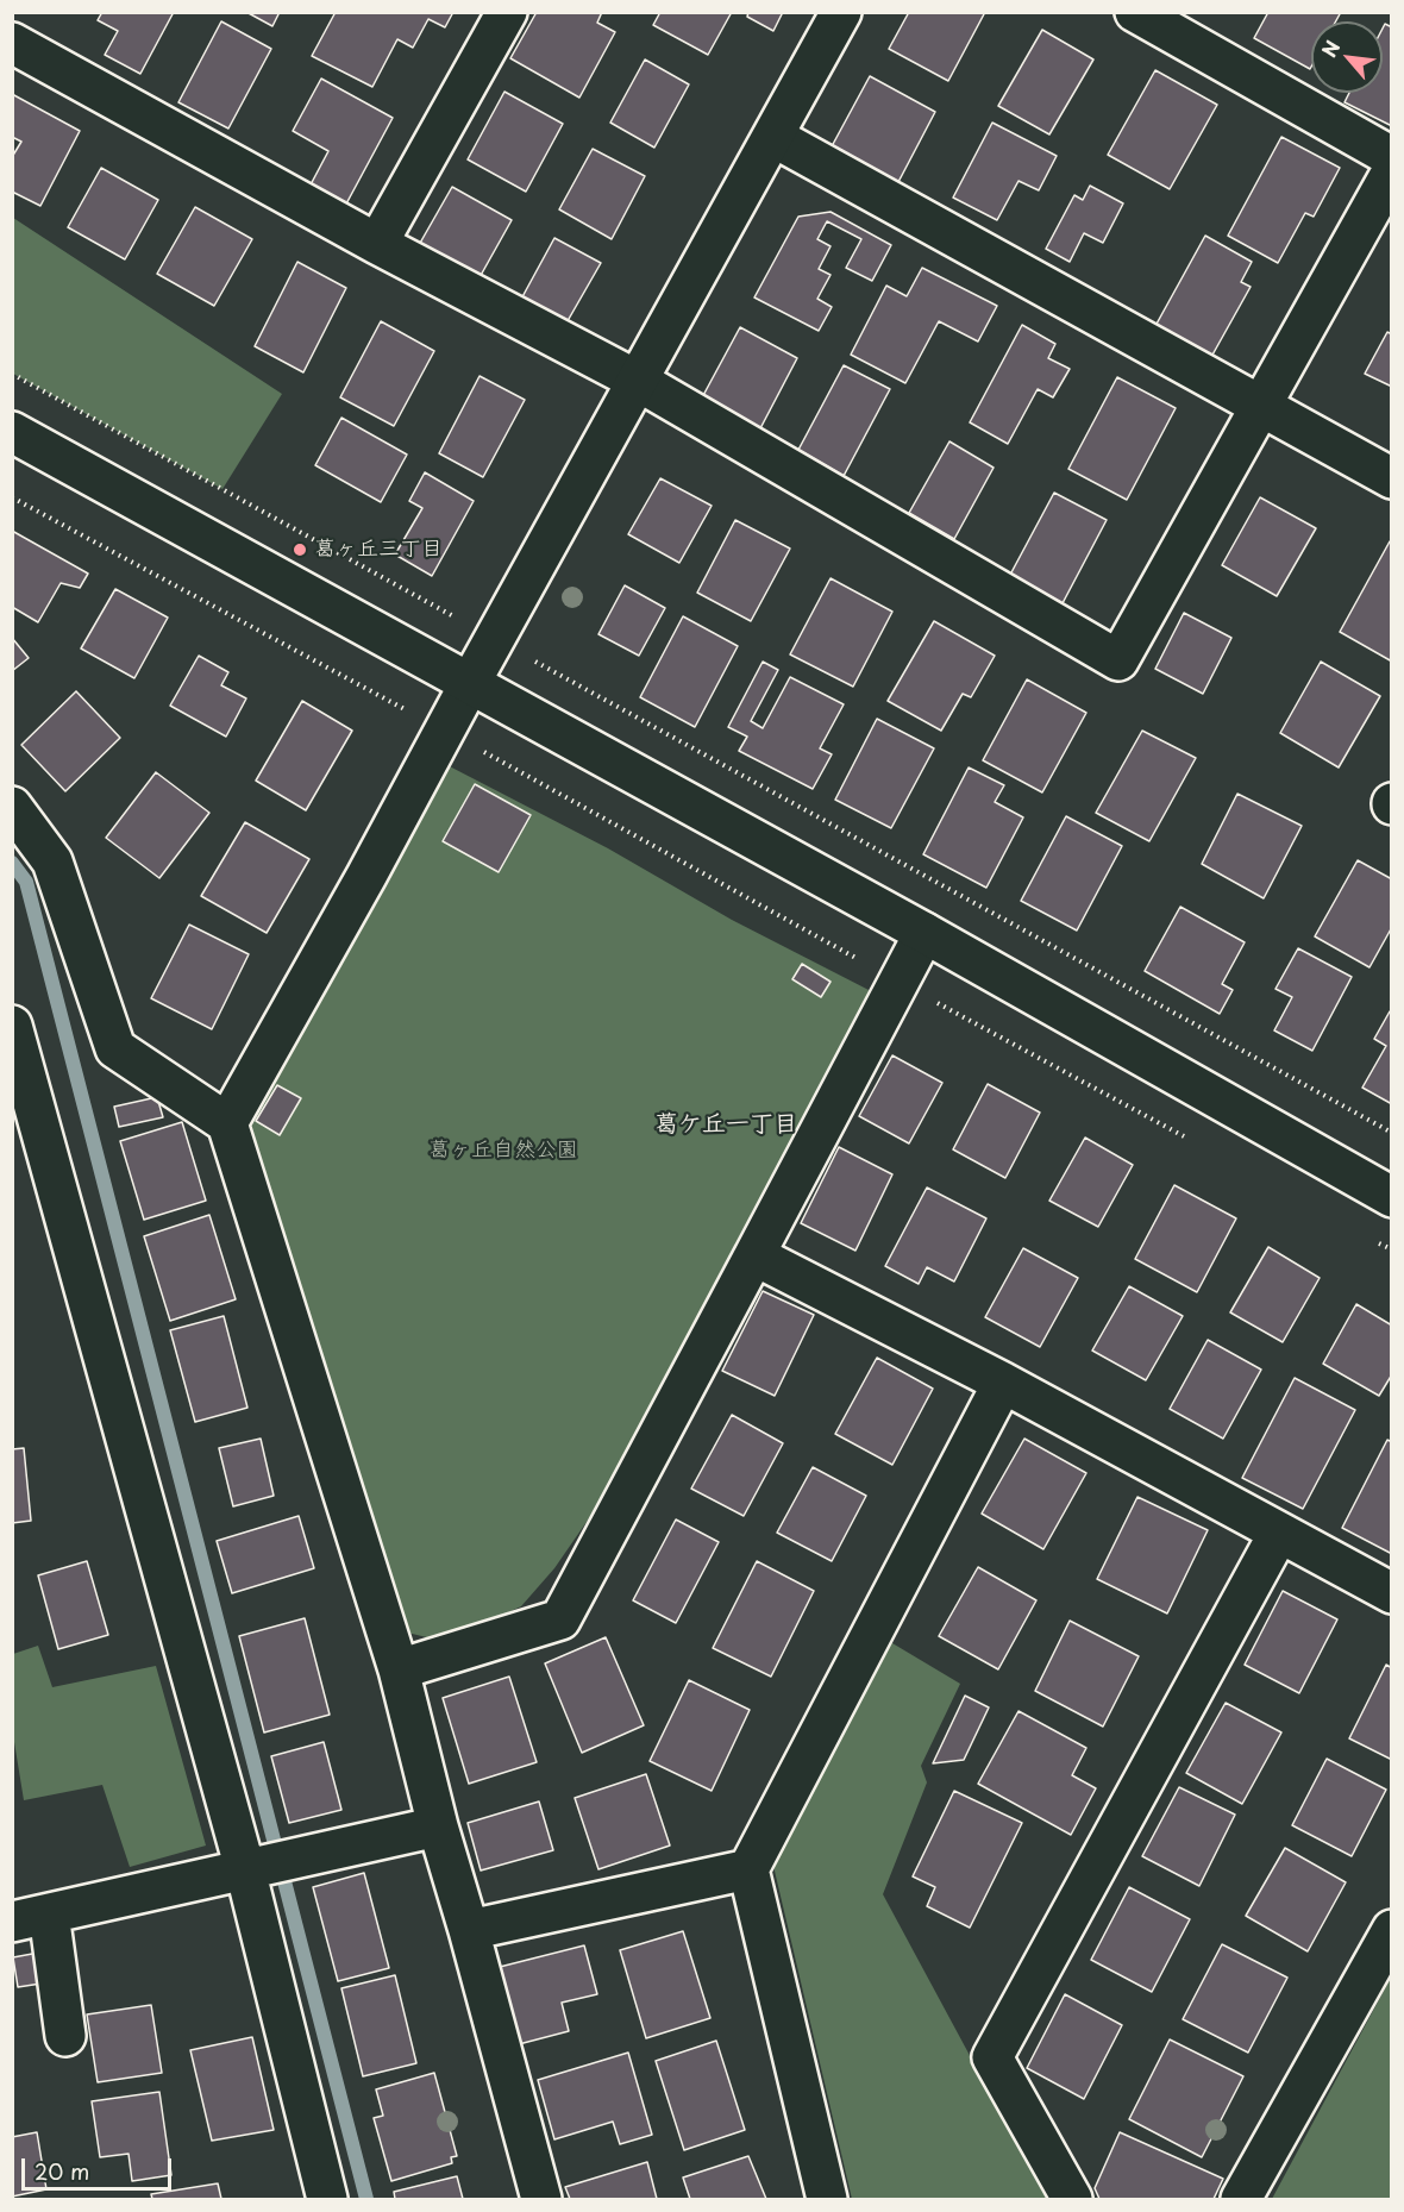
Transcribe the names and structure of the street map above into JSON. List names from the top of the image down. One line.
{"districts":["葛ケ丘一丁目"],"parks":["葛ヶ丘自然公園"],"places":["葛ヶ丘三丁目"],"scale_bar":"20 m","north":"top left"}
